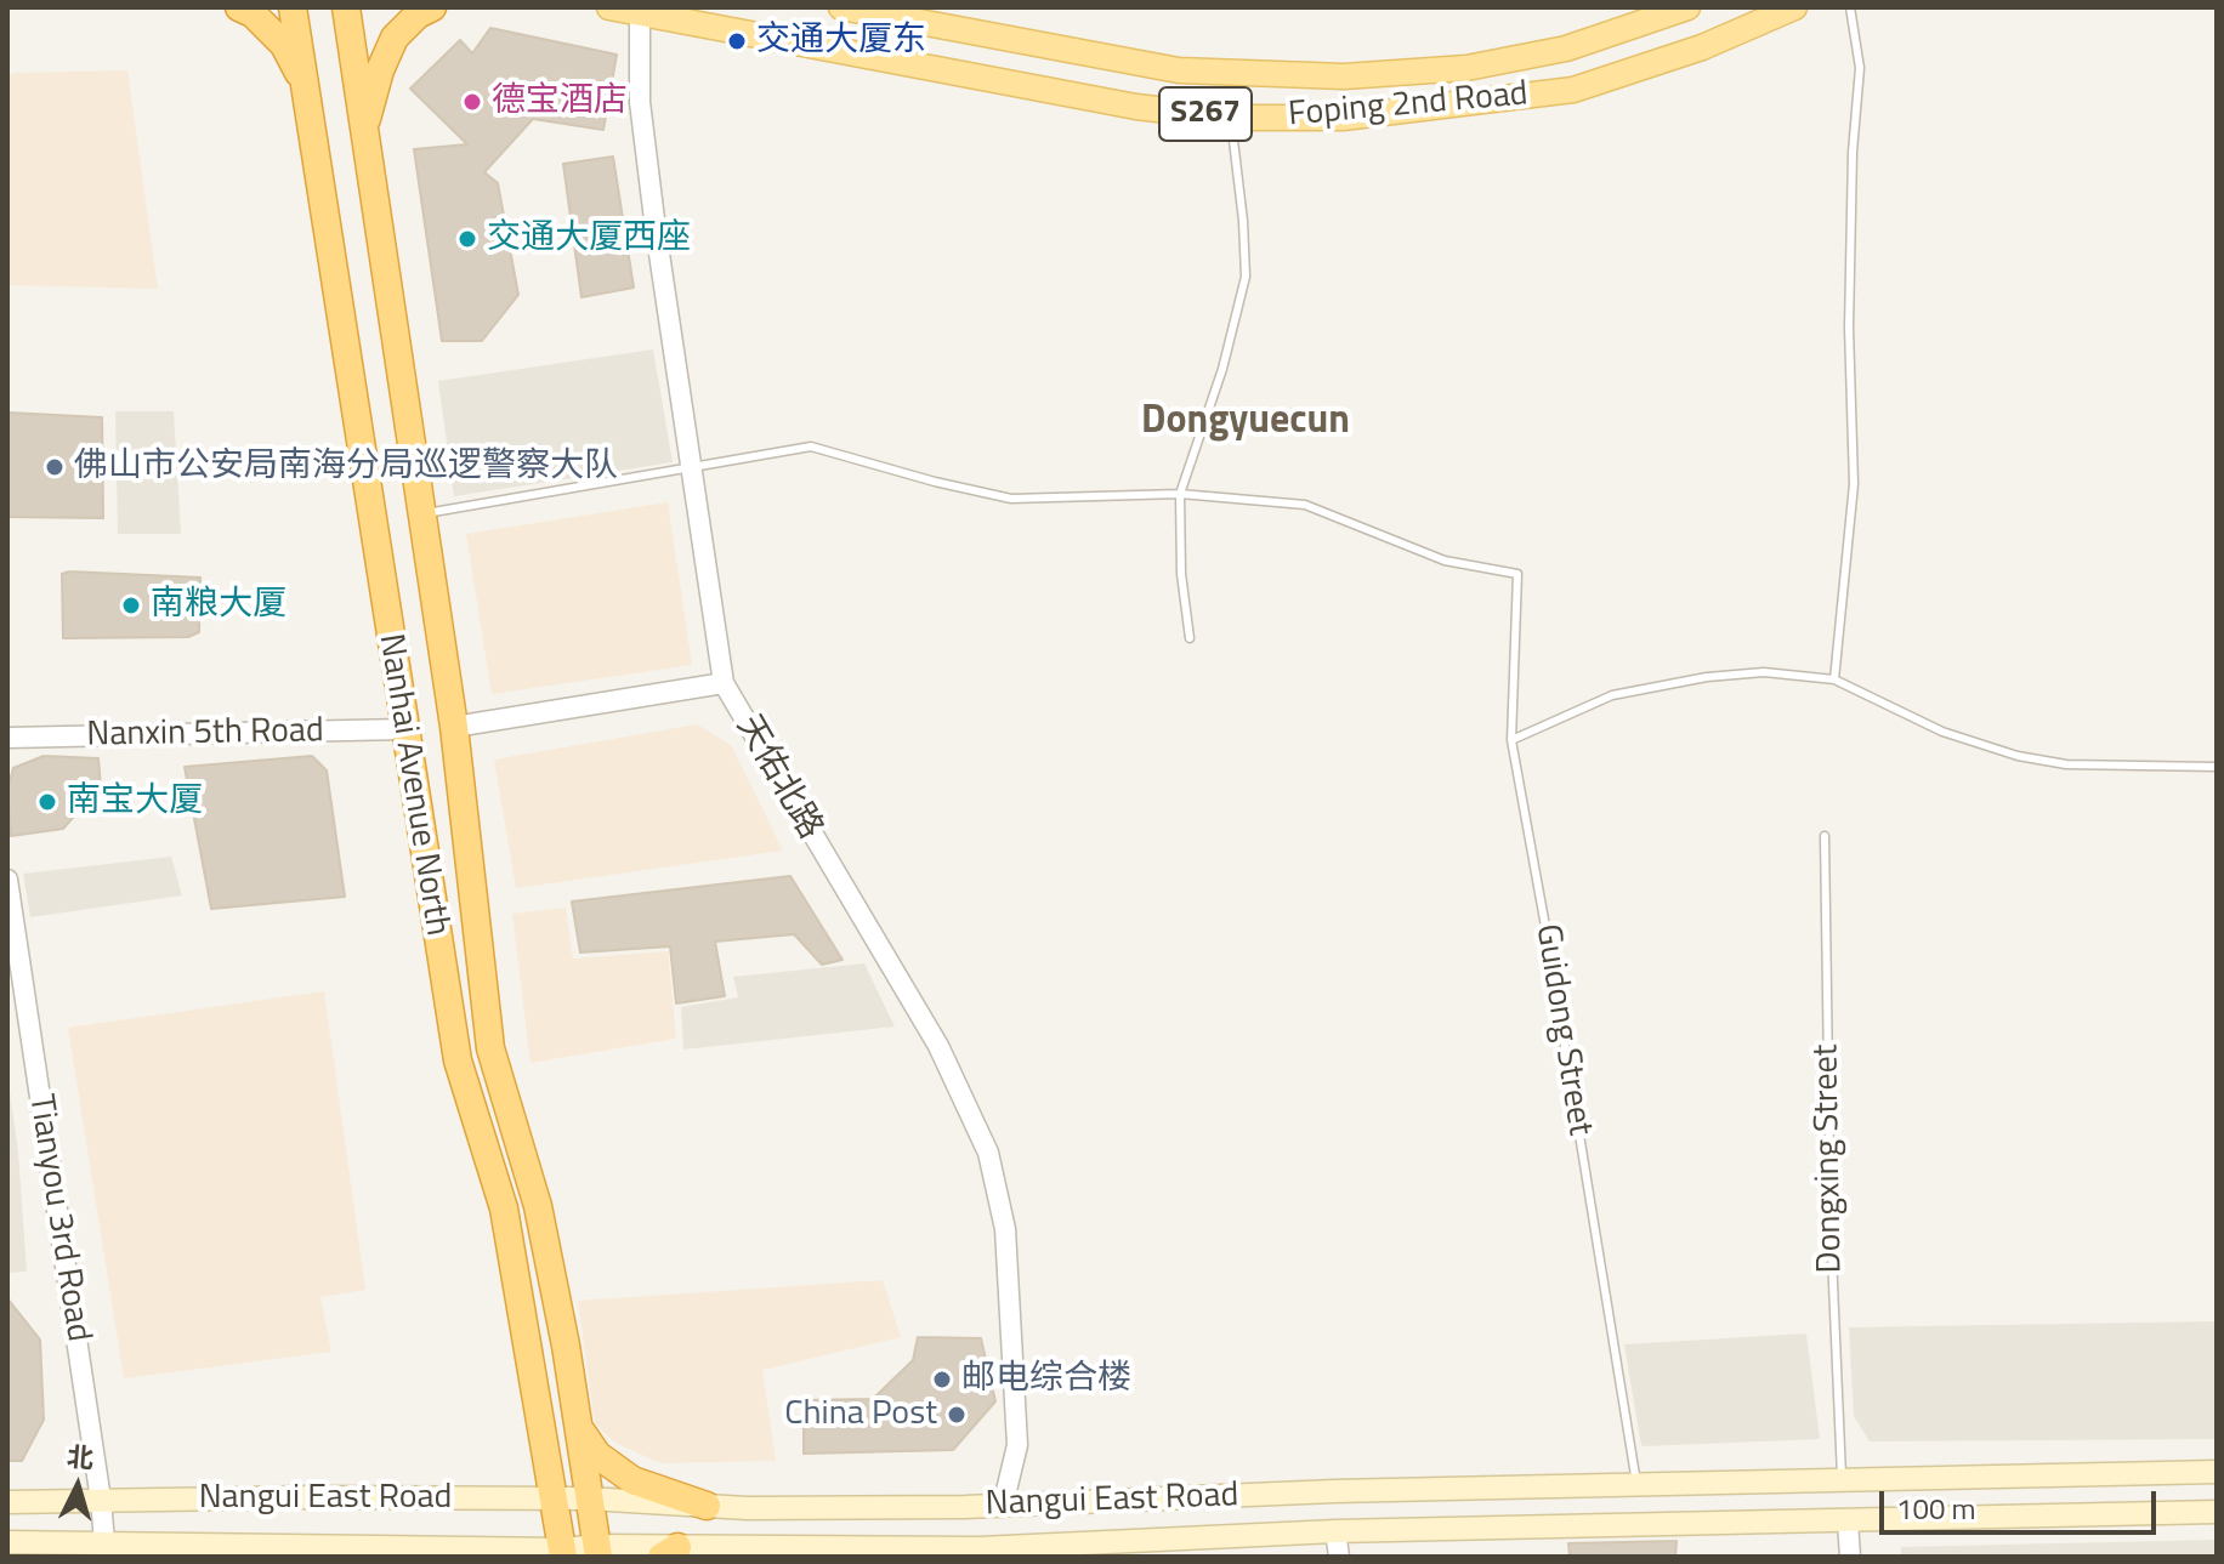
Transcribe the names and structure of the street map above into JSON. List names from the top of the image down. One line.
{"streets":{"highway":["Nanhai Avenue North"],"main road":["Foping 2nd Road","S267","Nangui East Road"],"street":["Nanxin 5th Road","天佑北路","Tianyou 3rd Road"],"lane":["Guidong Street","Dongxing Street"]},"crossings":[["Foping 2nd Road","天佑北路"],["Nanxin 5th Road","Nanhai Avenue North"],["天佑北路","Nangui East Road"],["Nanhai Avenue North","Nangui East Road"],["Guidong Street","Nangui East Road"],["Dongxing Street","Nangui East Road"],["Tianyou 3rd Road","Nangui East Road"]],"districts":["Dongyuecun"],"places":["交通大厦东","德宝酒店","交通大厦西座","佛山市公安局南海分局巡逻警察大队","南粮大厦","南宝大厦","邮电综合楼","China Post"],"scale_bar":"100 m","north":"top"}
